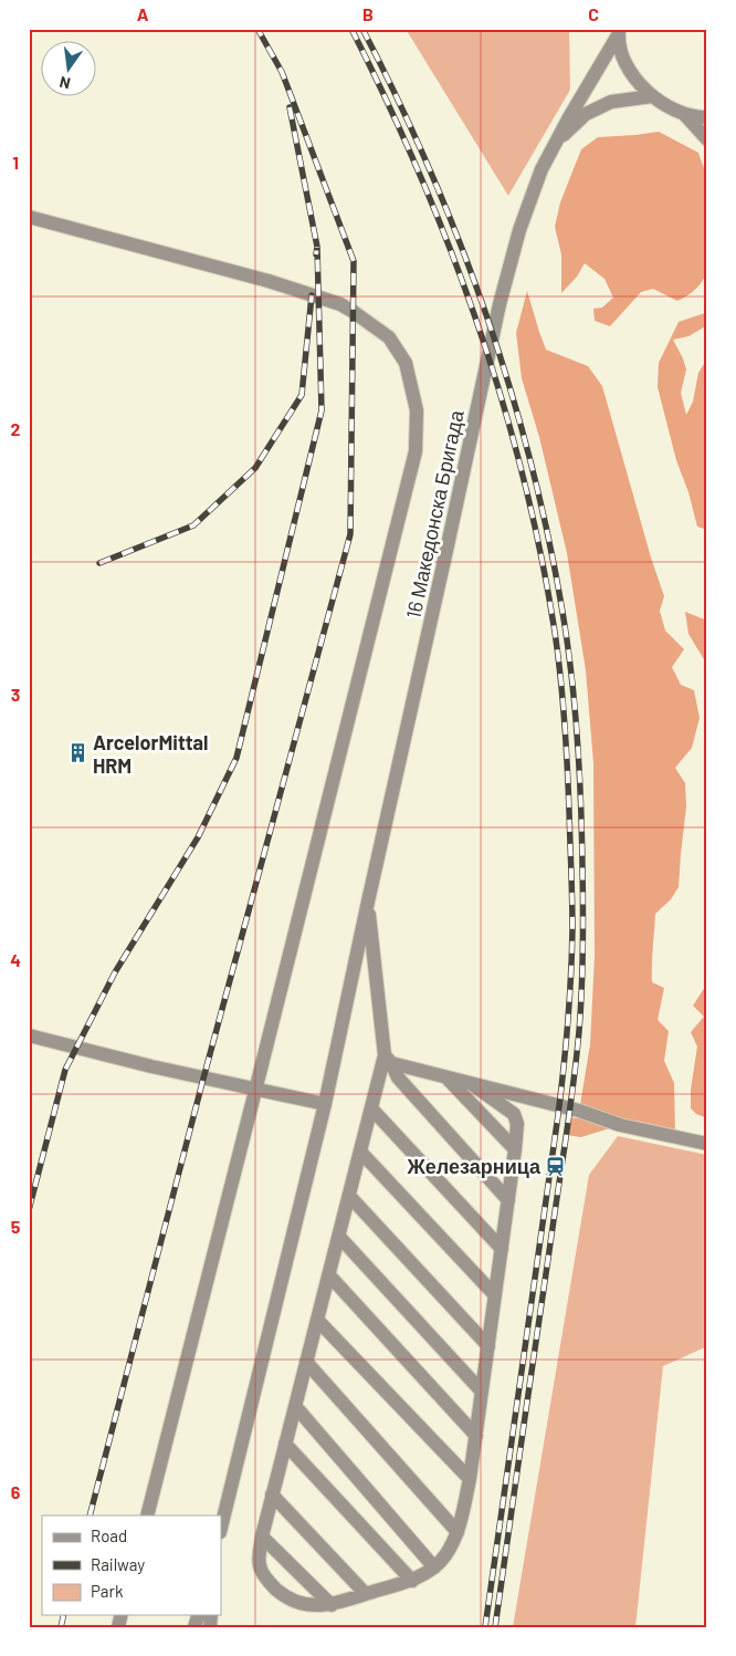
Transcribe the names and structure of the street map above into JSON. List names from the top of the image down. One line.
{"streets":{"street":["16 Македонска Бригада"]},"places":{"building":["ArcelorMittal HRM"],"station":["Железарница"]},"legend":["Road","Railway","Park"],"north":"bottom","grid":{"columns":["A","B","C"],"rows":["1","2","3","4","5","6"]}}
